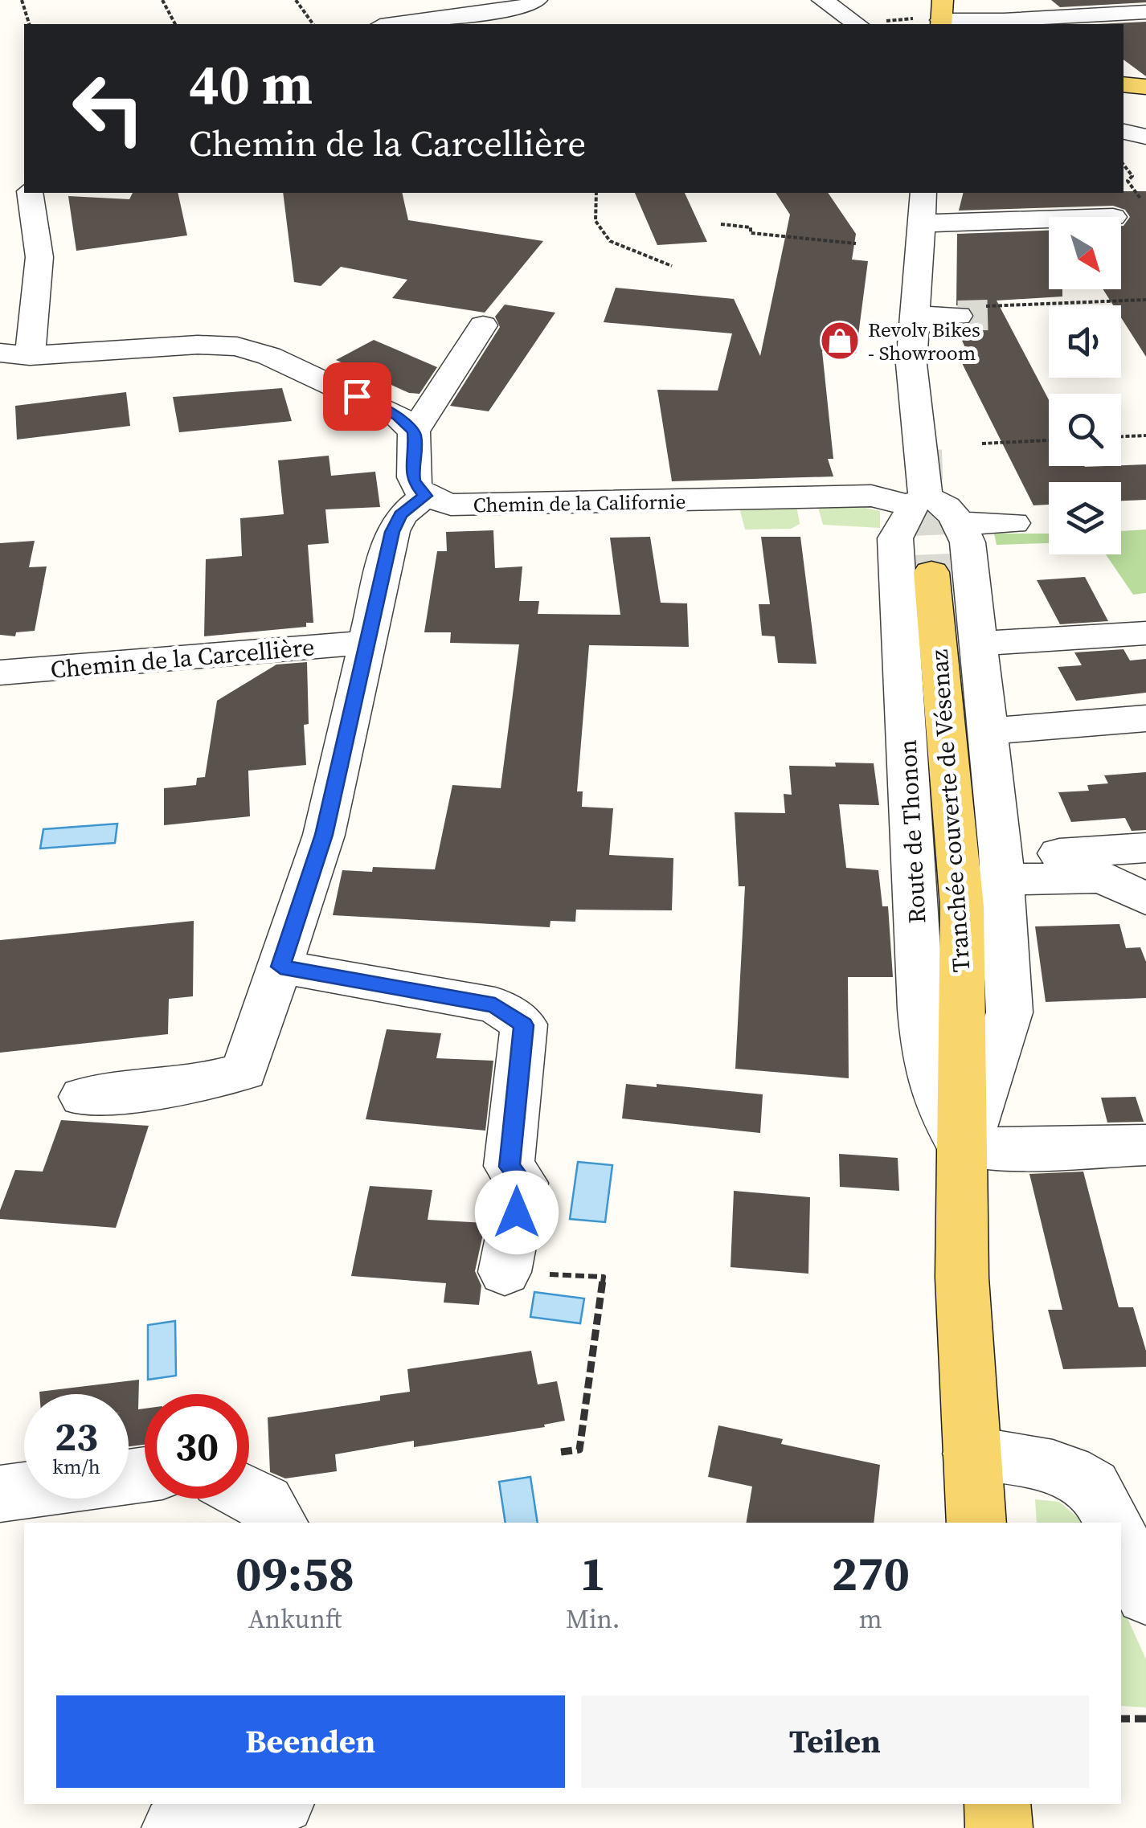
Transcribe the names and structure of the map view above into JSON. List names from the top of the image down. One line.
{"streets":{"main road":["Tranchée couverte de Vésenaz","Route de Thonon"],"street":["Chemin de la Californie","Chemin de la Carcellière"]},"crossings":[["Chemin de la Californie","Route de Thonon"],["Tranchée couverte de Vésenaz","Route de Thonon"]],"places":{"shop":["Revolv Bikes - Showroom"]},"north":"bottom right","page":{"turn":["40 m","Chemin de la Carcellière"],"speed":"23 km/h","limit":"30","eta":["09:58","Ankunft","1","Min.","270","m"],"buttons":["Beenden","Teilen"]}}
